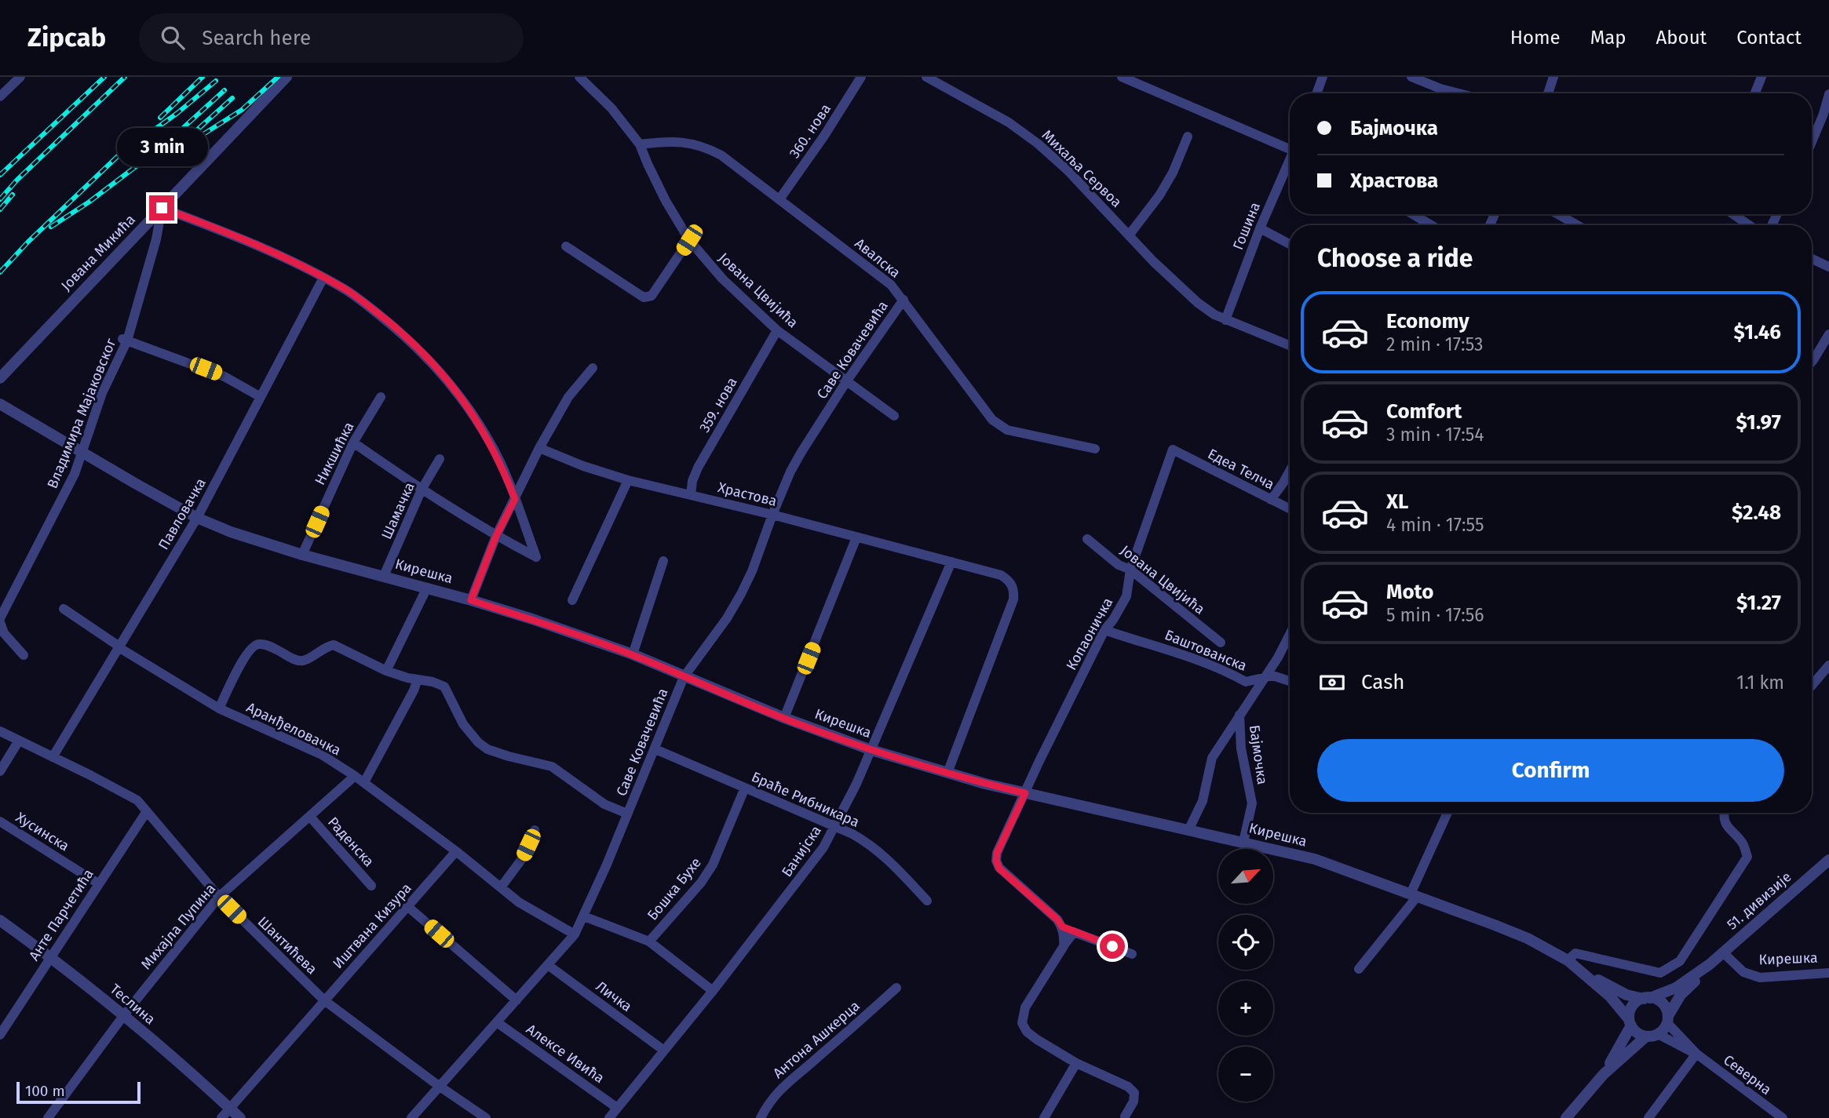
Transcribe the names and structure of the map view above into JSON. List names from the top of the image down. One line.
{"streets":{"street":["360. нова","Михаља Сервоа","Гошина","Јована Микића","Авалска","Јована Цвијића","Саве Ковачевића","359. нова","Владимира Мајаковског","Никшићка","Едеа Телча","Храстова","Шамачка","Павловачка","Кирешка","Копаоничка","Баштованска","Аранђеловачка","Бајмочка","Браће Рибникара","Хусинска","Раденска","Банијска","Бошка Бухе","51. дивизије","Анте Парчетића","Иштвана Кизура","Михајла Пупина","Шантићева","Личка","Теслина","Антона Ашкерца","Алексе Ивића","Северна"]},"crossings":[["360. нова","Авалска"],["Михаља Сервоа","Гошина"],["Јована Микића","Владимира Мајаковског"],["Авалска","Јована Цвијића"],["Авалска","Саве Ковачевића"],["Јована Цвијића","Саве Ковачевића"],["Јована Цвијића","359. нова"],["Јована Цвијића","Копаоничка"],["Саве Ковачевића","Храстова"],["Саве Ковачевића","Кирешка"],["Саве Ковачевића","Аранђеловачка"],["Саве Ковачевића","Браће Рибникара"],["Саве Ковачевића","Бошка Бухе"],["Саве Ковачевића","Шантићева"],["Саве Ковачевића","Личка"],["Саве Ковачевића","Алексе Ивића"],["359. нова","Храстова"],["Владимира Мајаковског","Кирешка"],["Никшићка","Кирешка"],["Едеа Телча","Копаоничка"],["Храстова","Банијска"],["Шамачка","Кирешка"],["Павловачка","Кирешка"],["Павловачка","Аранђеловачка"],["Павловачка","Шантићева"],["Кирешка","Копаоничка"],["Кирешка","Бајмочка"],["Кирешка","Банијска"],["Кирешка","51. дивизије"],["Кирешка","Северна"],["Копаоничка","Баштованска"],["Баштованска","Бајмочка"],["Аранђеловачка","Иштвана Кизура"],["Аранђеловачка","Михајла Пупина"],["Браће Рибникара","Банијска"],["Браће Рибникара","Бошка Бухе"],["Хусинска","Анте Парчетића"],["Раденска","Михајла Пупина"],["Банијска","Личка"],["Банијска","Алексе Ивића"],["51. дивизије","Северна"],["Анте Парчетића","Шантићева"],["Анте Парчетића","Теслина"],["Иштвана Кизура","Шантићева"],["Иштвана Кизура","Теслина"],["Михајла Пупина","Шантићева"],["Михајла Пупина","Теслина"]],"scale_bar":"100 m","north":"top right","page":{"header":"Zipcab","search":"Search here","nav":["Home","Map","About","Contact"],"banner":["Бајмочка","Храстова"],"bubble":"3 min","heading":"Choose a ride","list":[{"name":"Economy","note":"2 min · 17:53","value":"$1.46"},{"name":"Comfort","note":"3 min · 17:54","value":"$1.97"},{"name":"XL","note":"4 min · 17:55","value":"$2.48"},{"name":"Moto","note":"5 min · 17:56","value":"$1.27"}],"pay":["Cash","1.1 km"],"buttons":"Confirm","map_buttons":["+","−"],"scale":"100 m"}}
